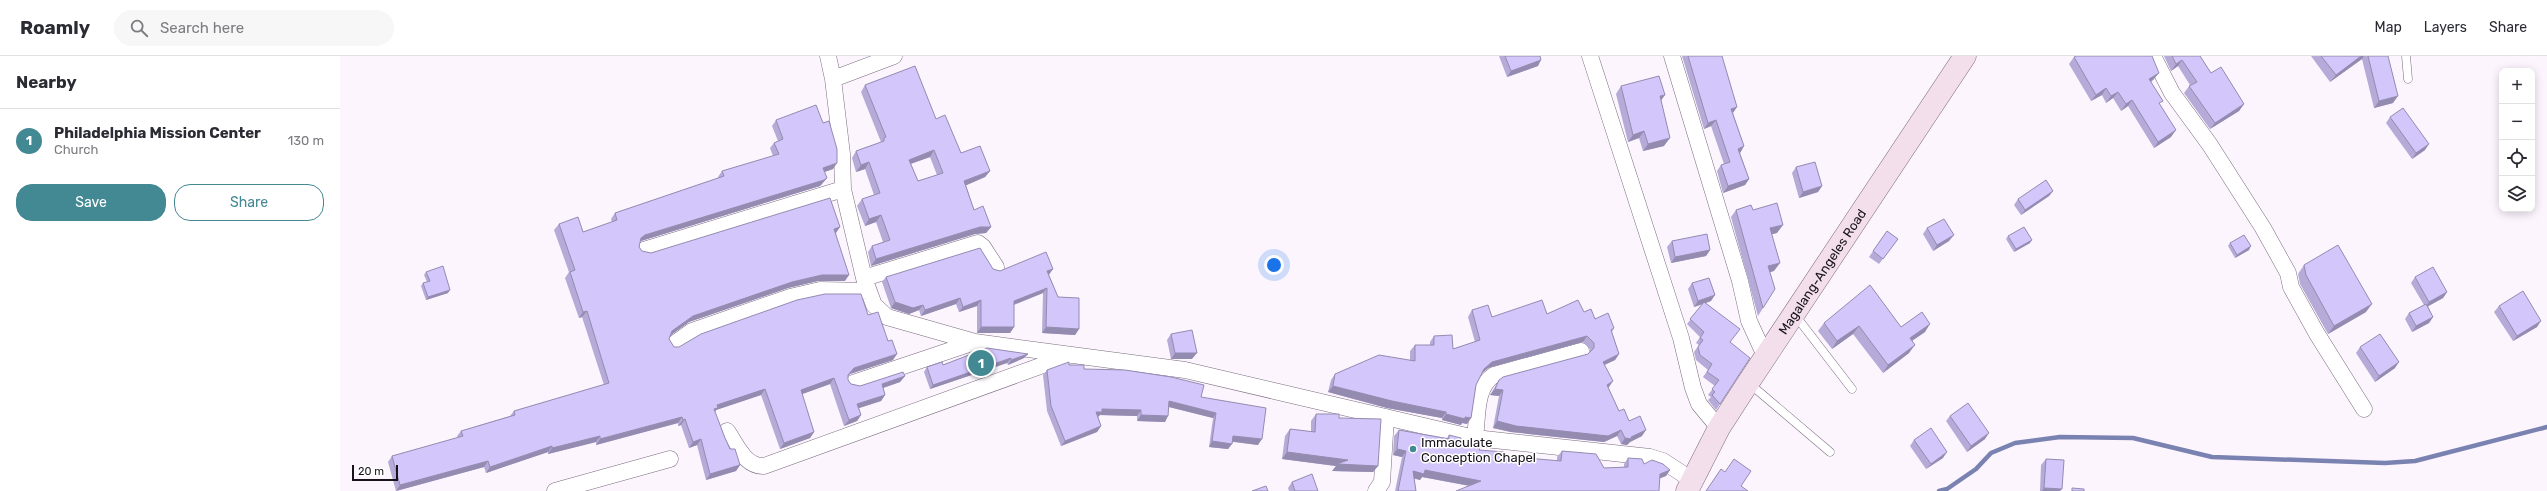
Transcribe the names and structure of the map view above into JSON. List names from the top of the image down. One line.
{"streets":{"main road":["Magalang-Angeles Road"]},"places":["Immaculate Conception Chapel"],"scale_bar":"20 m","page":{"header":"Roamly","search":"Search here","nav":["Map","Layers","Share"],"heading":"Nearby","map_buttons":["+","−"],"list":[{"mark":"1","name":"Philadelphia Mission Center","note":"Church","value":"130 m"}],"buttons":["Save","Share"],"pins":"1","scale":"20 m"}}
